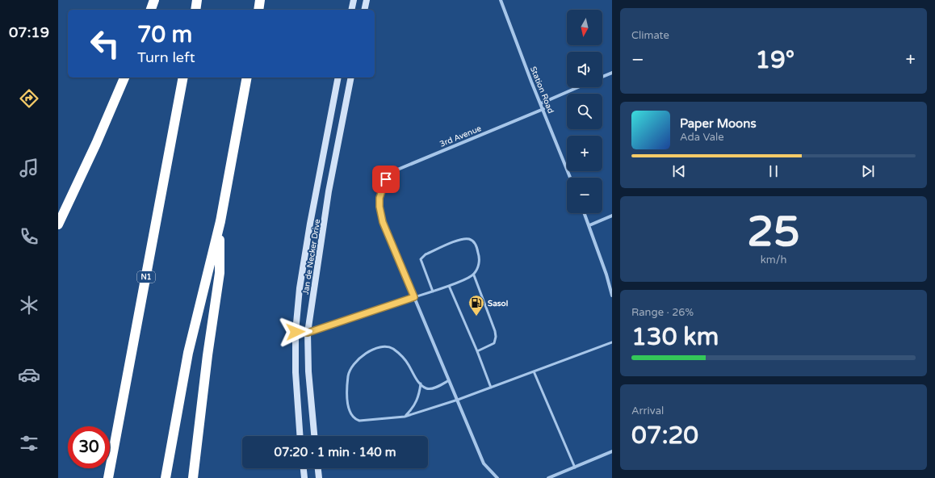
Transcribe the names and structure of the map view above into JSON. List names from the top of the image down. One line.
{"streets":{"highway":["N1"],"main road":["Jan de Necker Drive"],"street":["Station Road","3rd Avenue"]},"crossings":[["Station Road","3rd Avenue"]],"places":{"fuel station":["Sasol"]},"north":"bottom","page":{"tabs":"07:19","tile":["Climate",["25","km/h"],["Range · 26%","130 km"],["Arrival","07:20"]],"map_buttons":["+","−"],"turn":["70 m","Turn left"],"heat":["−","19°","+"],"song":["Paper Moons","Ada Vale"],"limit":"30","trip":"07:20 · 1 min · 140 m"}}
